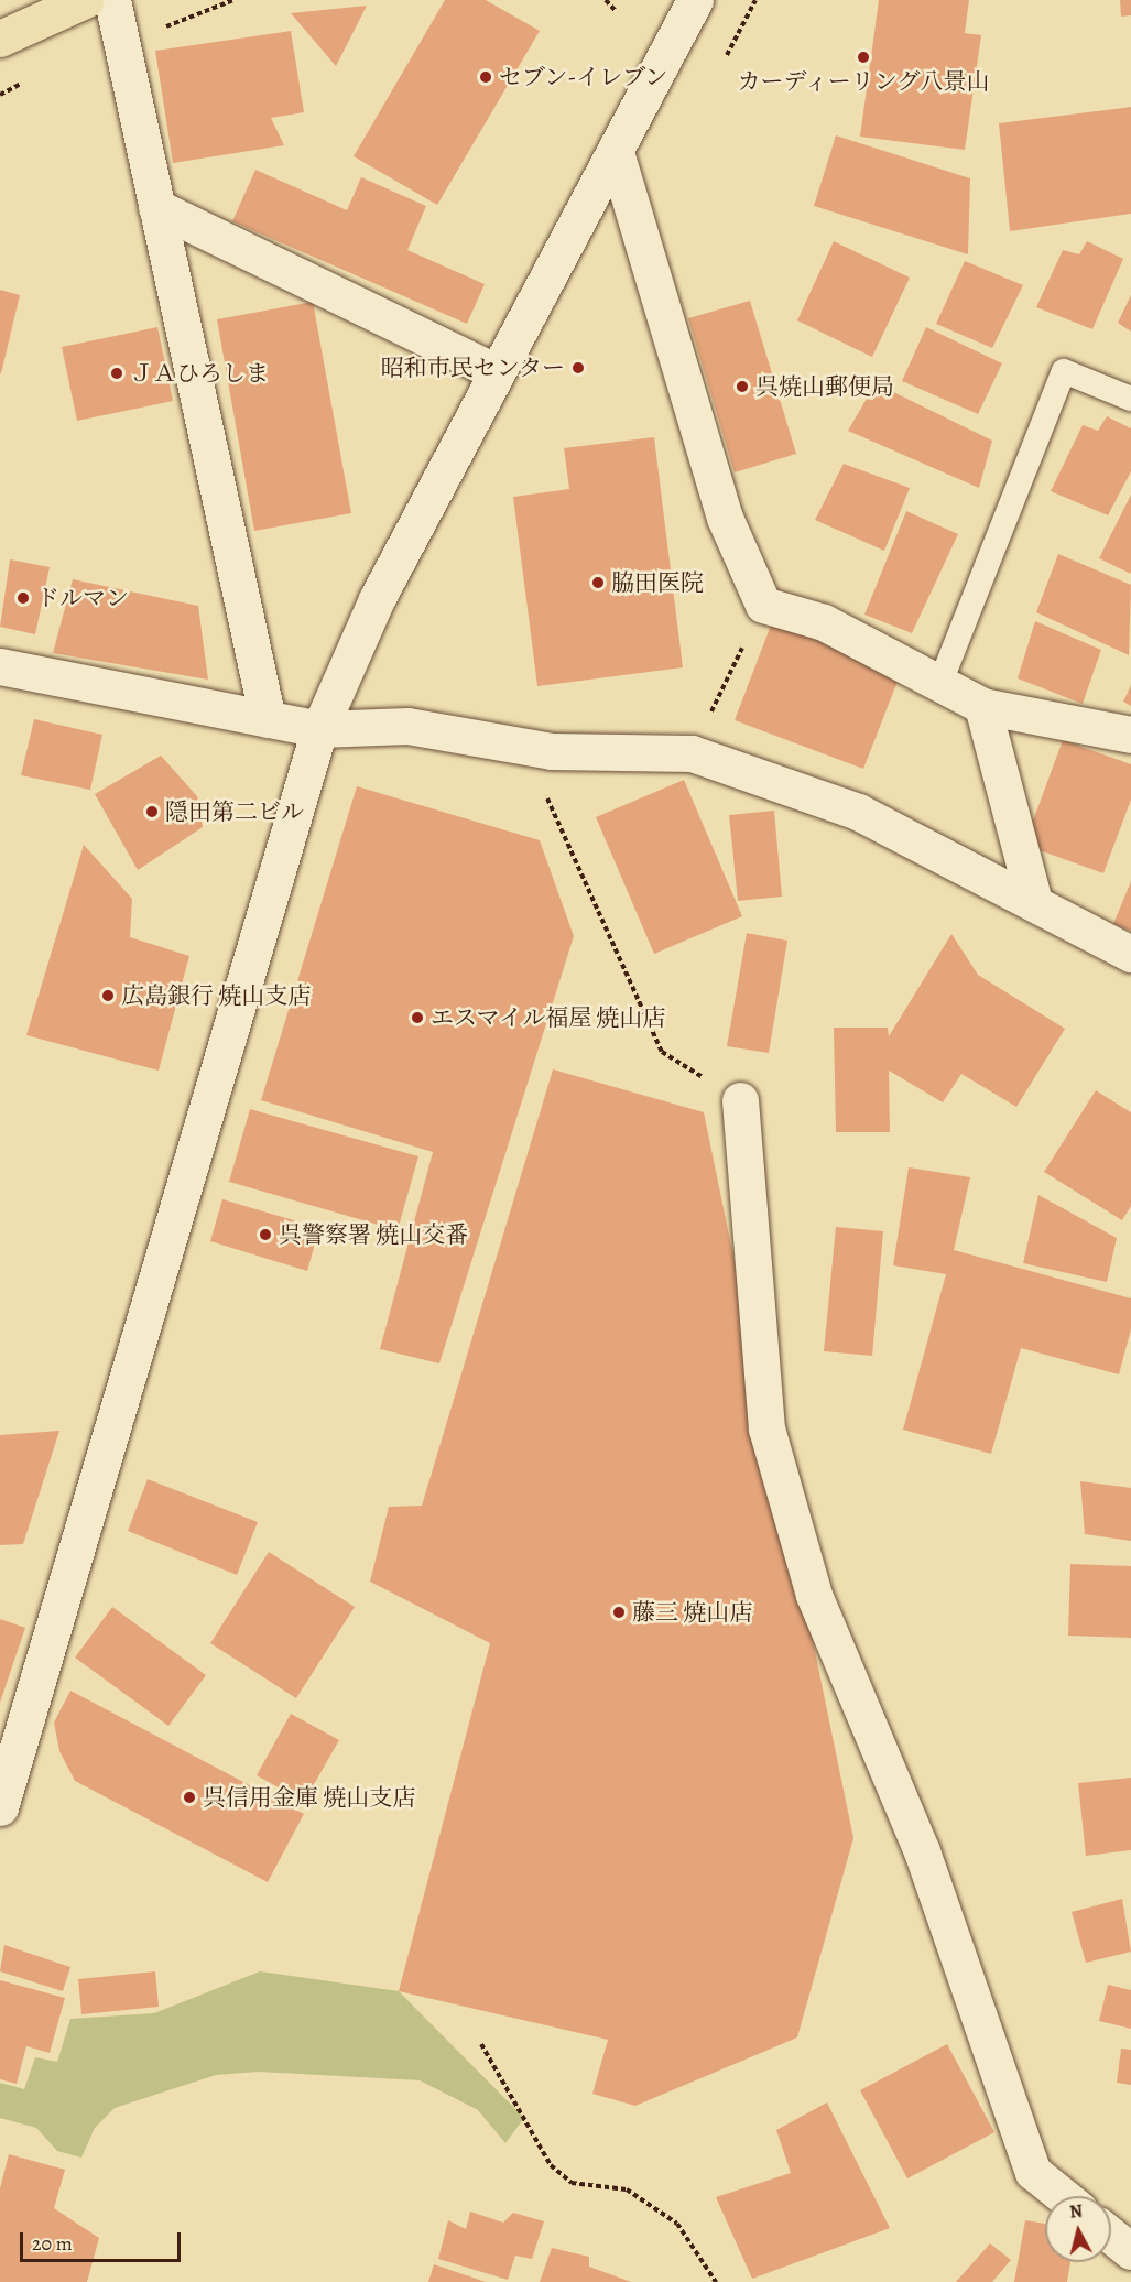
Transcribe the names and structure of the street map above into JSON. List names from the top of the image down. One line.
{"places":["カーディーリング八景山","セブン-イレブン","昭和市民センター","ＪＡひろしま","呉焼山郵便局","脇田医院","ドルマン","隠田第二ビル","広島銀行 焼山支店","エスマイル福屋 焼山店","呉警察署 焼山交番","藤三 焼山店","呉信用金庫 焼山支店"],"scale_bar":"20 m","north":"top"}
